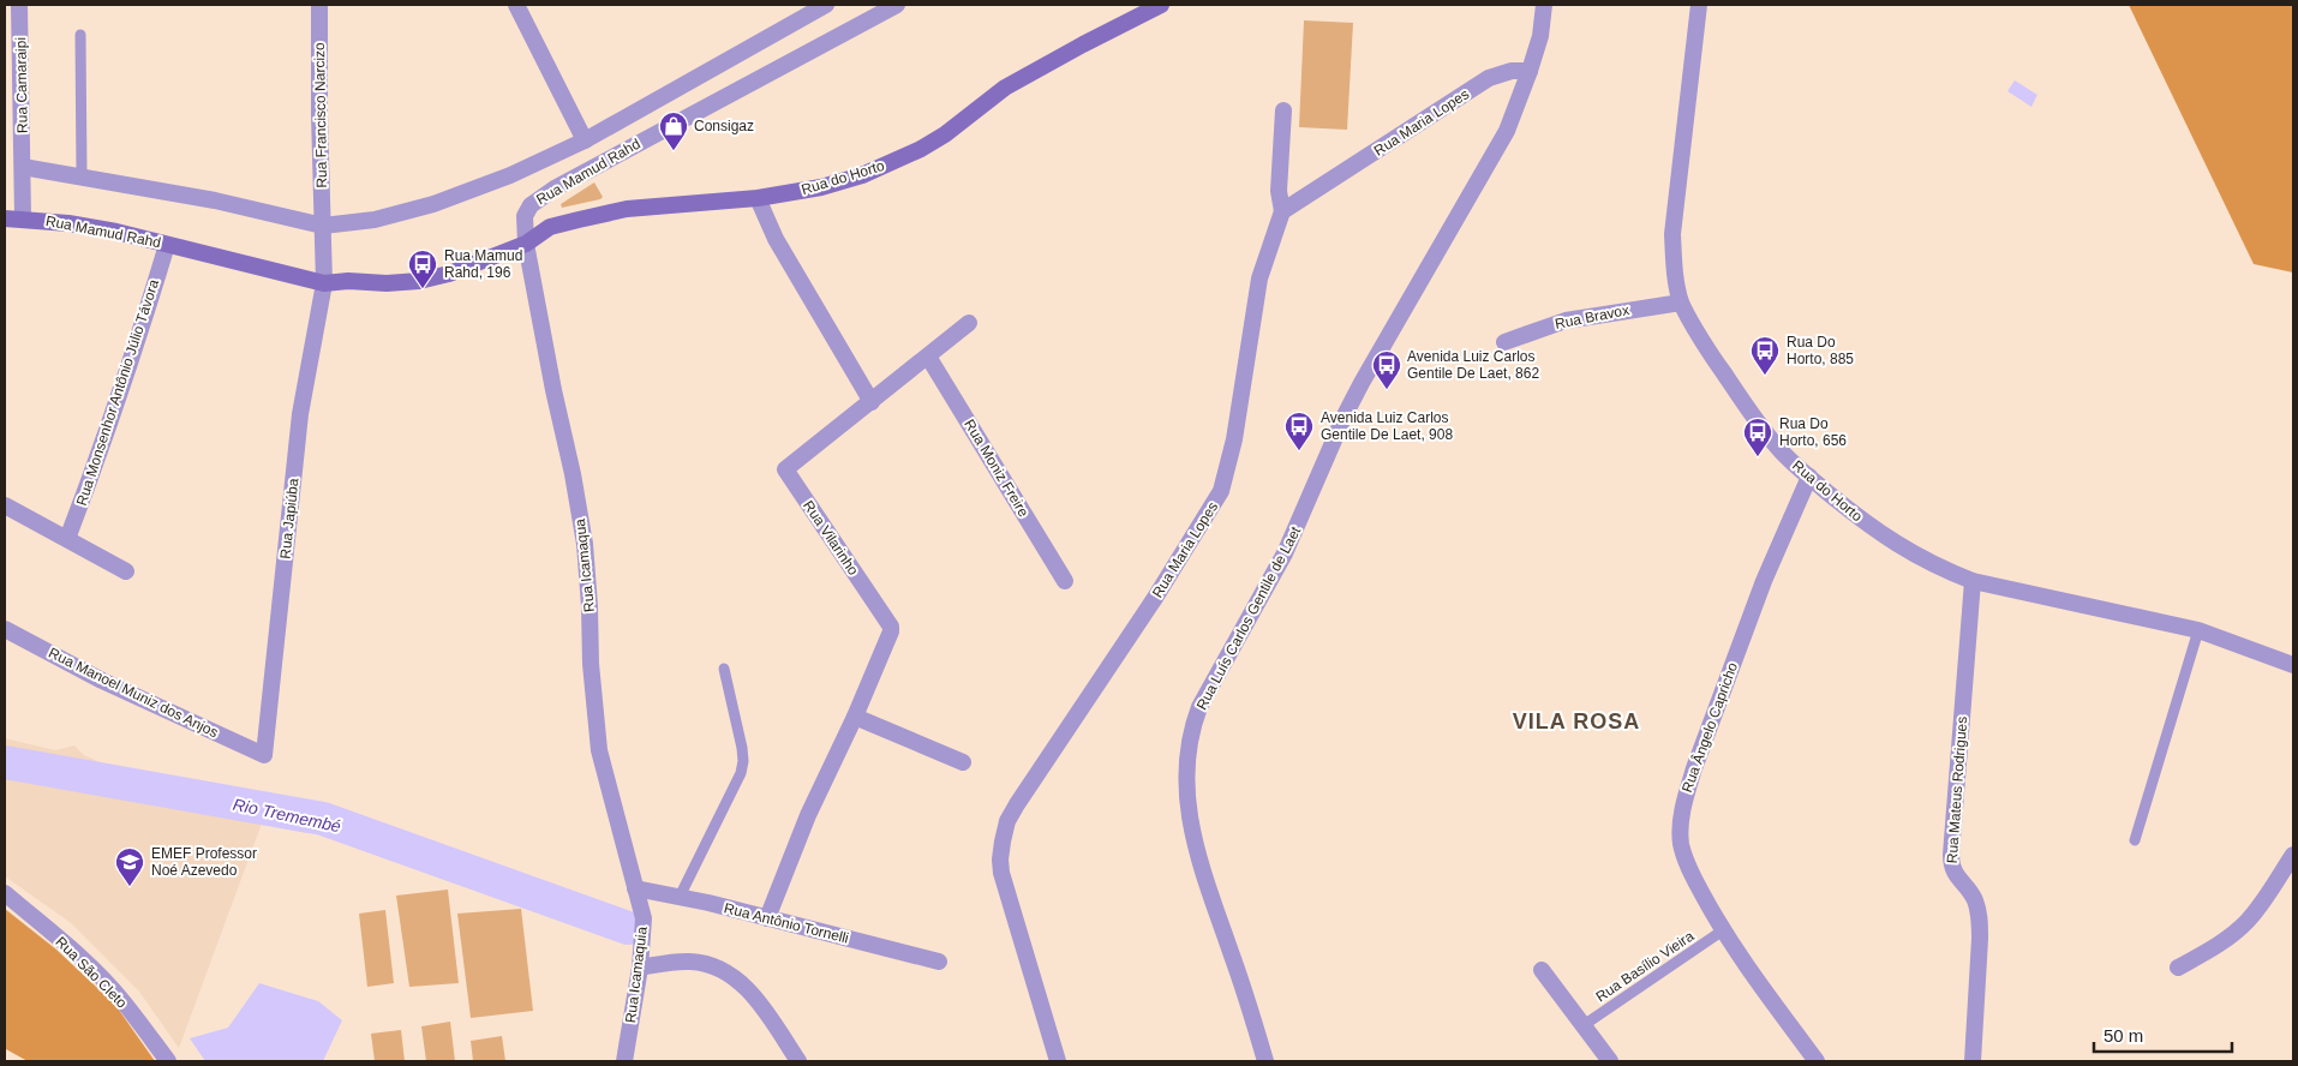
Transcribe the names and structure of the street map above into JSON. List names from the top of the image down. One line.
{"streets":{"main road":["Rua Mamud Rahd","Rua do Horto"],"street":["Rua Camaraipi","Rua Francisco Narcizo","Rua Maria Lopes","Rua Bravox","Rua Monsenhor Antônio Júlio Távora","Rua Moniz Freire","Rua Japiúba","Rua Vilarinho","Rua Icamaqua","Rua Luís Carlos Gentile de Laet","Rua Manoel Muniz dos Anjos","Rua Ângelo Capricho","Rua Mateus Rodrigues","Rua Antônio Tornelli","Rua São Cleto","Rua Icamaquia"],"lane":["Rua Basílio Vieira"]},"crossings":[["Rua Camaraipi","Rua Mamud Rahd"],["Rua Francisco Narcizo","Rua Mamud Rahd"],["Rua Maria Lopes","Rua Luís Carlos Gentile de Laet"],["Rua Mamud Rahd","Rua do Horto"],["Rua Mamud Rahd","Rua Monsenhor Antônio Júlio Távora"],["Rua Mamud Rahd","Rua Japiúba"],["Rua Mamud Rahd","Rua Icamaqua"],["Rua do Horto","Rua Bravox"],["Rua do Horto","Rua Icamaqua"],["Rua do Horto","Rua Ângelo Capricho"],["Rua do Horto","Rua Mateus Rodrigues"],["Rua Japiúba","Rua Manoel Muniz dos Anjos"],["Rua Vilarinho","Rua Antônio Tornelli"],["Rua Icamaqua","Rua Antônio Tornelli"],["Rua Icamaqua","Rua Icamaquia"],["Rua Ângelo Capricho","Rua Basílio Vieira"],["Rua Antônio Tornelli","Rua Icamaquia"]],"districts":["VILA ROSA"],"water":["Rio Tremembé"],"places":{"shop":["Consigaz"],"bus stop":["Rua Mamud Rahd, 196","Rua Do Horto, 885","Avenida Luiz Carlos Gentile De Laet, 862","Avenida Luiz Carlos Gentile De Laet, 908","Rua Do Horto, 656"],"school or university":["EMEF Professor Noé Azevedo"]},"scale_bar":"50 m"}
